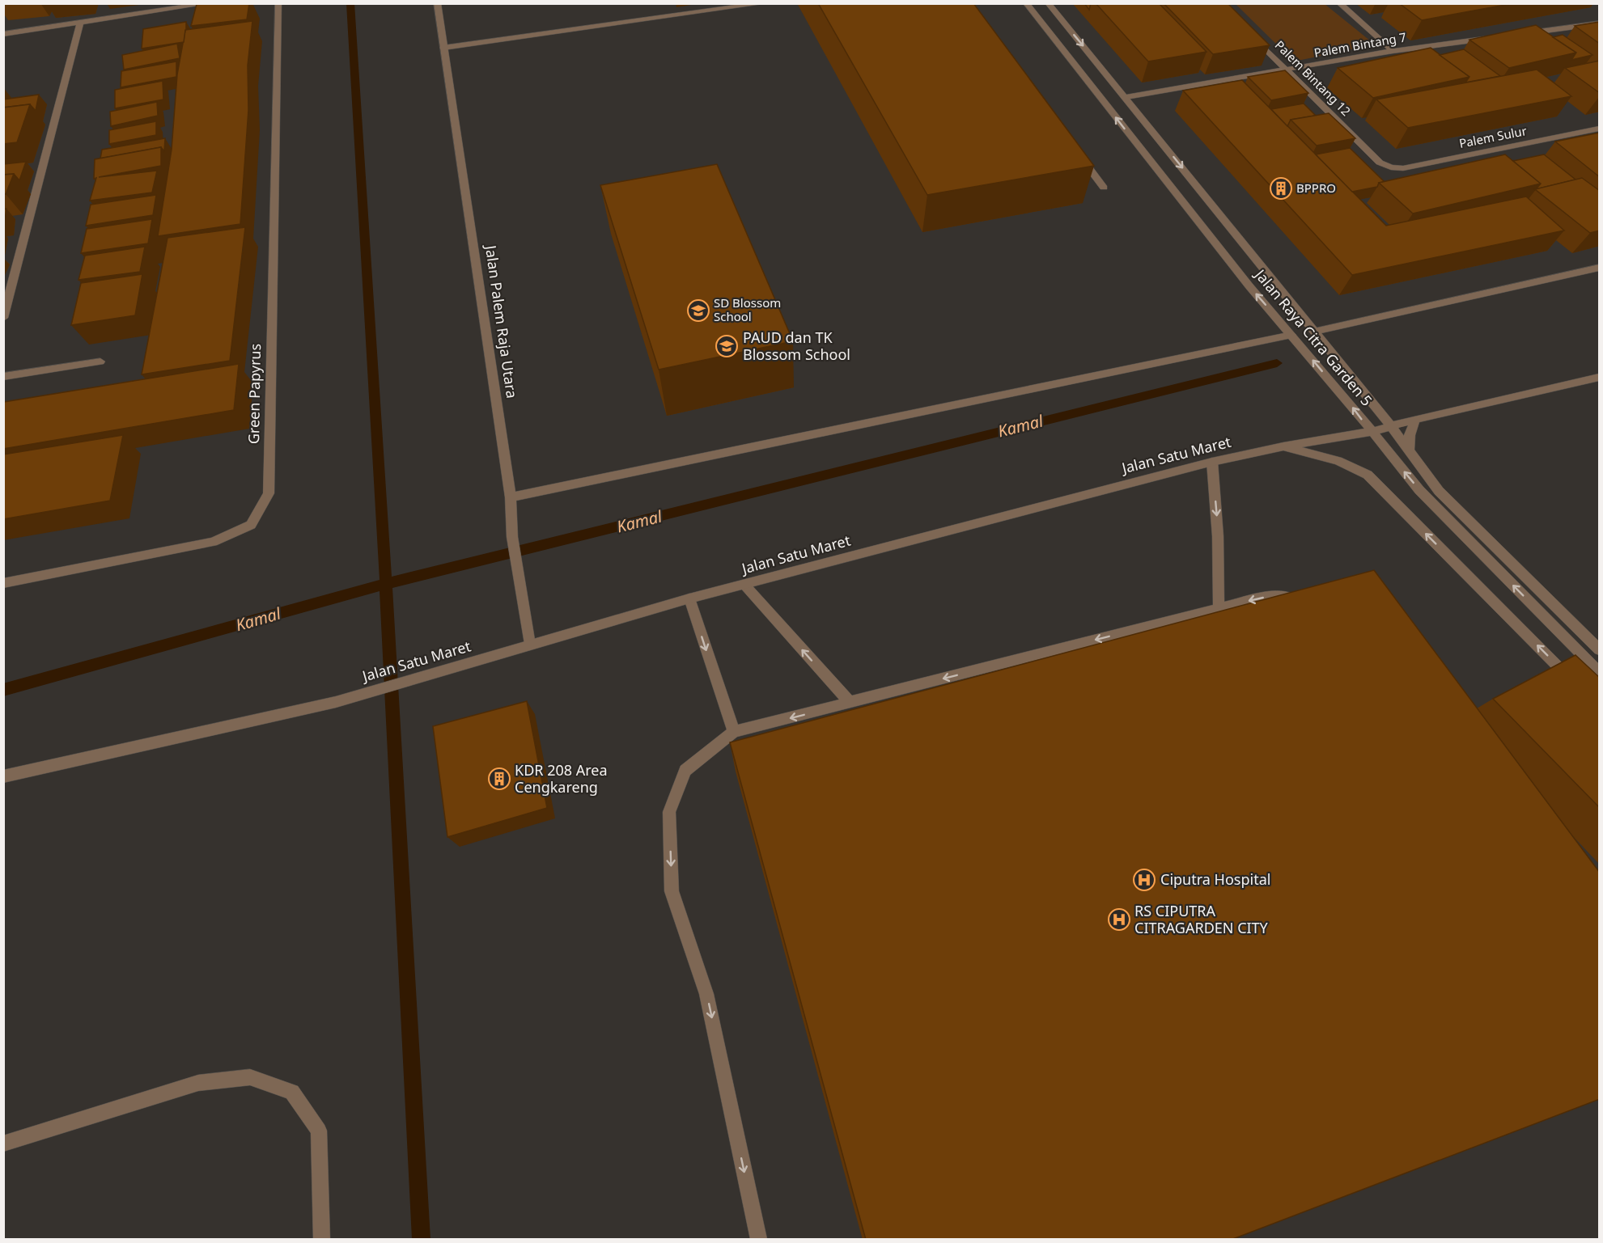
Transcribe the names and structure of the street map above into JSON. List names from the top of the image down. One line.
{"streets":{"street":["Palem Bintang 7","Palem Bintang 12","Palem Sulur","Jalan Palem Raja Utara","Jalan Raya Citra Garden 5","Green Papyrus","Jalan Satu Maret"]},"crossings":[["Palem Bintang 7","Palem Bintang 12"],["Palem Bintang 7","Jalan Raya Citra Garden 5"],["Palem Bintang 12","Palem Sulur"],["Jalan Palem Raja Utara","Jalan Satu Maret"],["Jalan Raya Citra Garden 5","Jalan Satu Maret"]],"water":["Kamal"],"places":{"building":["BPPRO","KDR 208 Area Cengkareng"],"school or university":["SD Blossom School","PAUD dan TK Blossom School"],"hospital":["Ciputra Hospital","RS CIPUTRA CITRAGARDEN CITY"]}}
